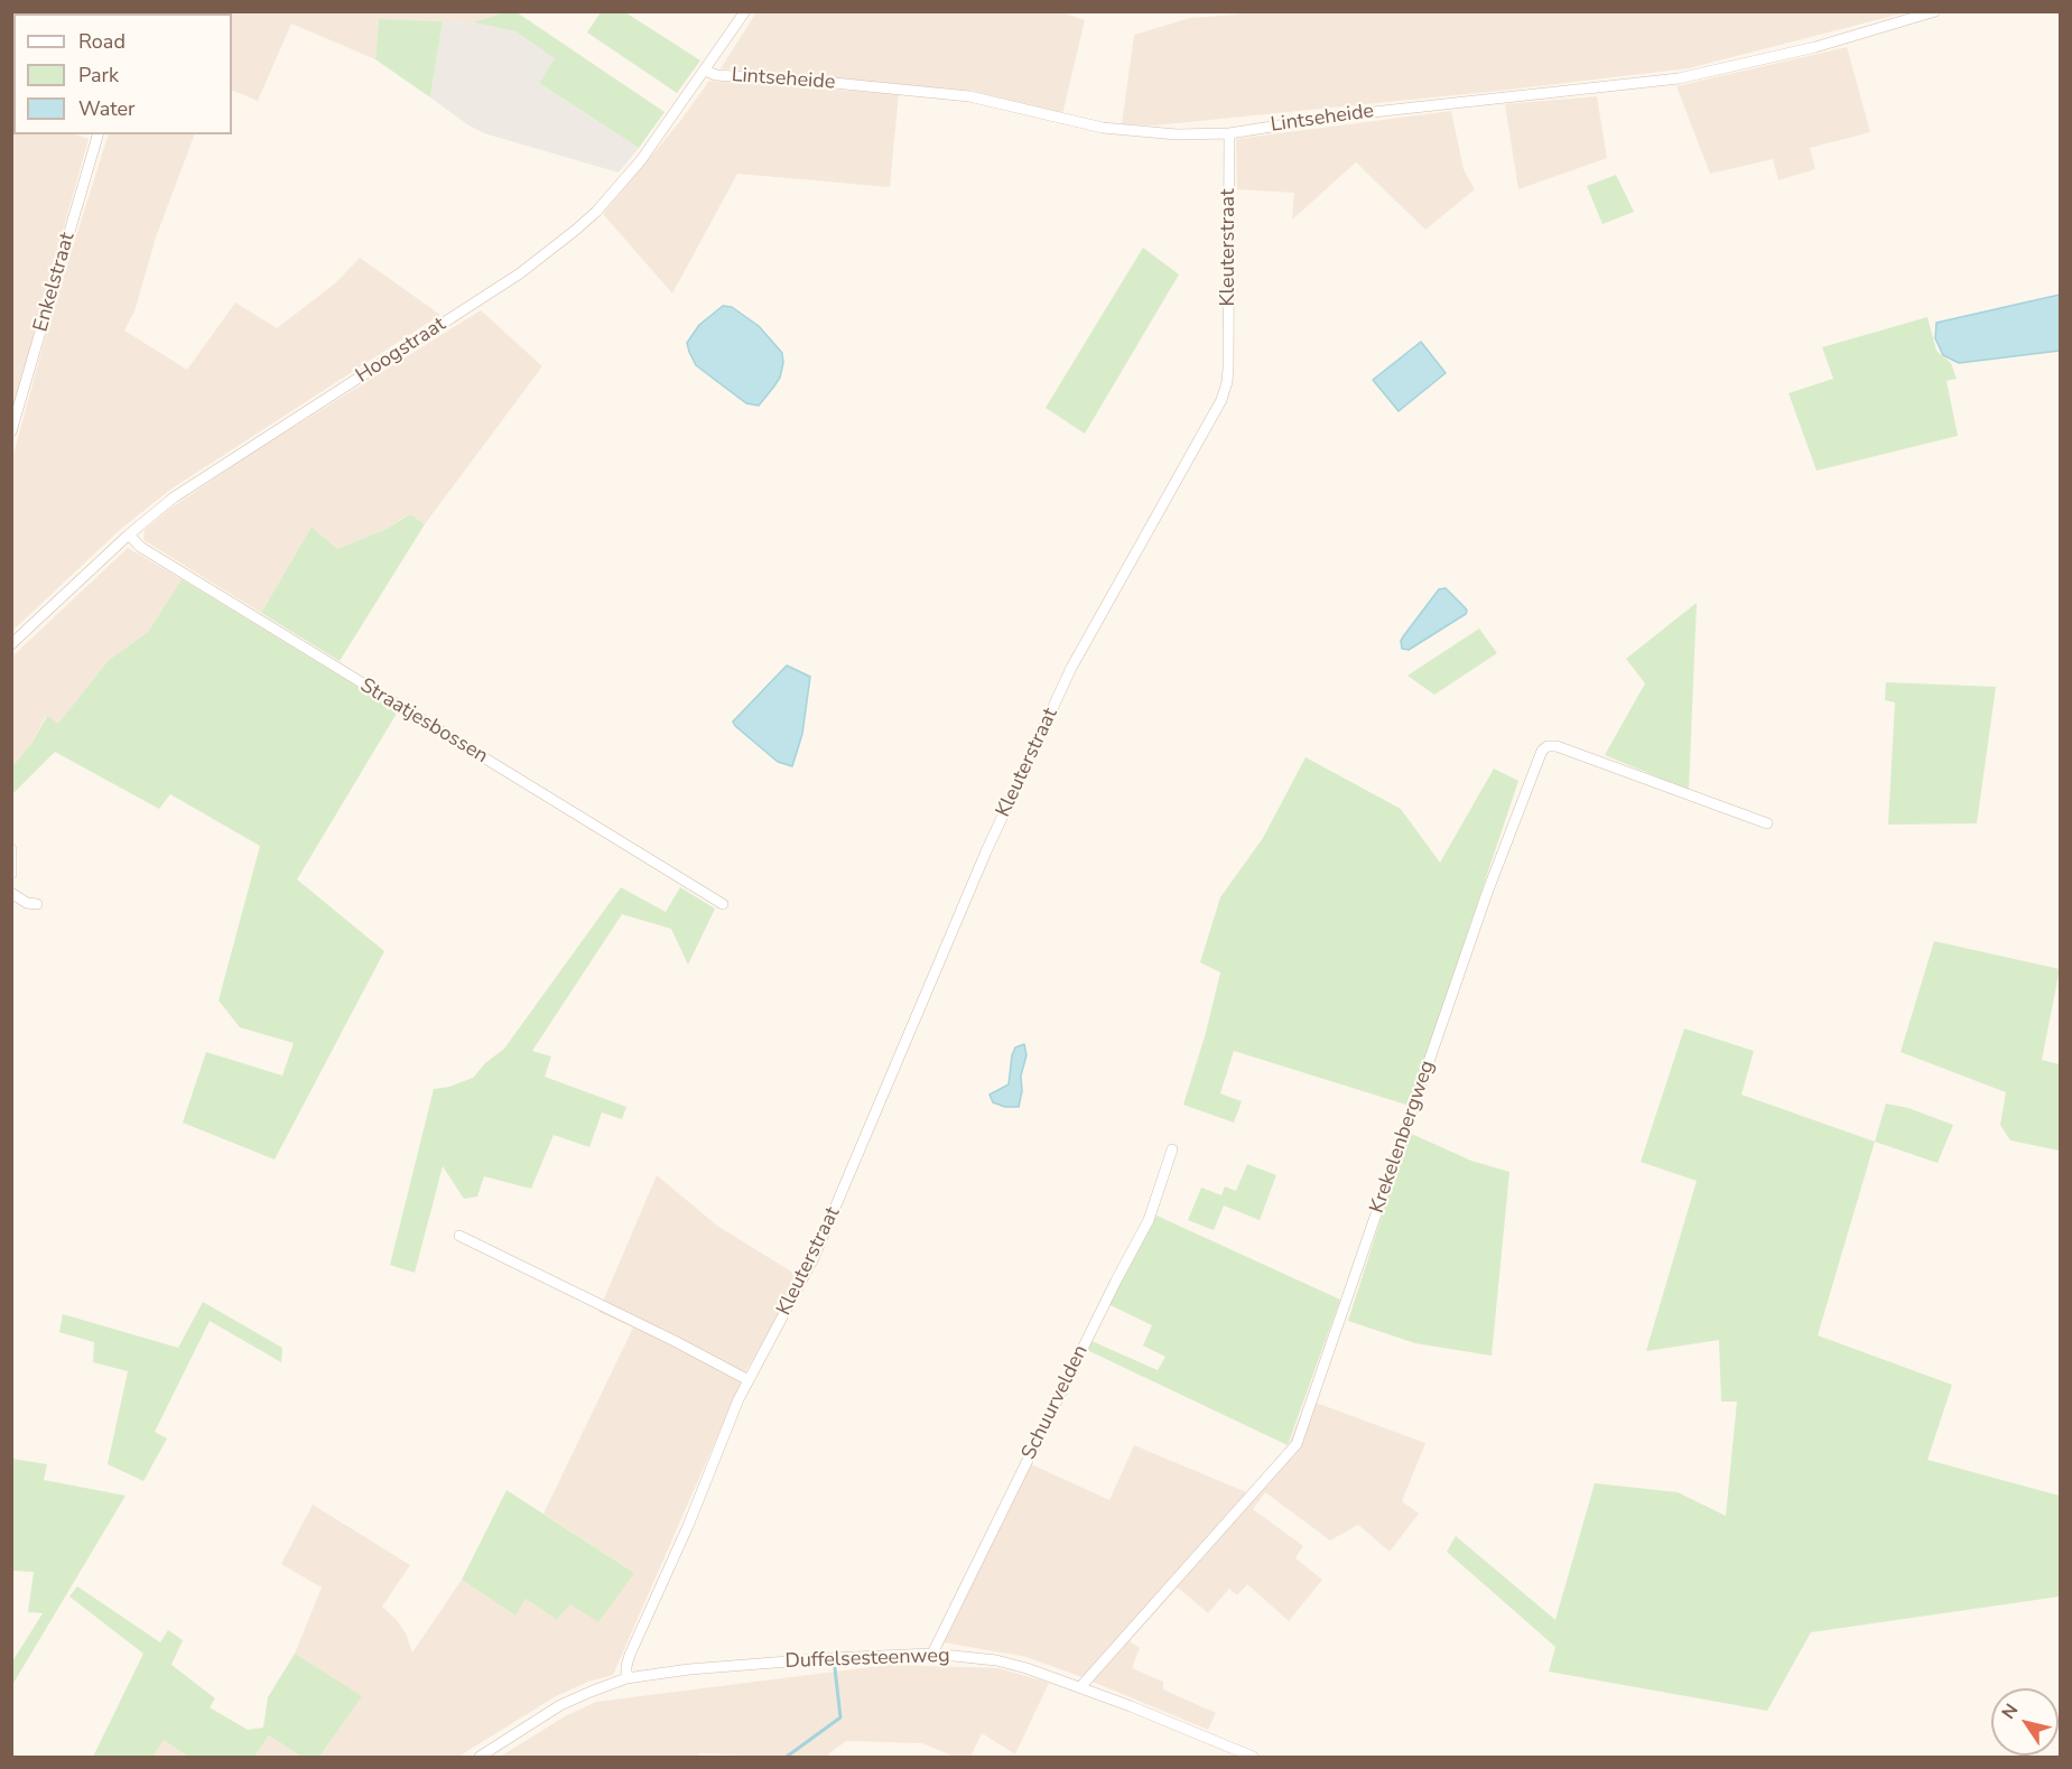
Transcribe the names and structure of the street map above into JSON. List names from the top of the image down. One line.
{"streets":{"street":["Lintseheide","Kleuterstraat","Enkelstraat","Hoogstraat","Straatjesbossen","Krekelenbergweg","Schuurvelden","Duffelsesteenweg"]},"crossings":[["Lintseheide","Kleuterstraat"],["Lintseheide","Hoogstraat"],["Kleuterstraat","Duffelsesteenweg"],["Hoogstraat","Straatjesbossen"],["Krekelenbergweg","Duffelsesteenweg"],["Schuurvelden","Duffelsesteenweg"]],"legend":["Road","Park","Water"],"north":"top left"}
